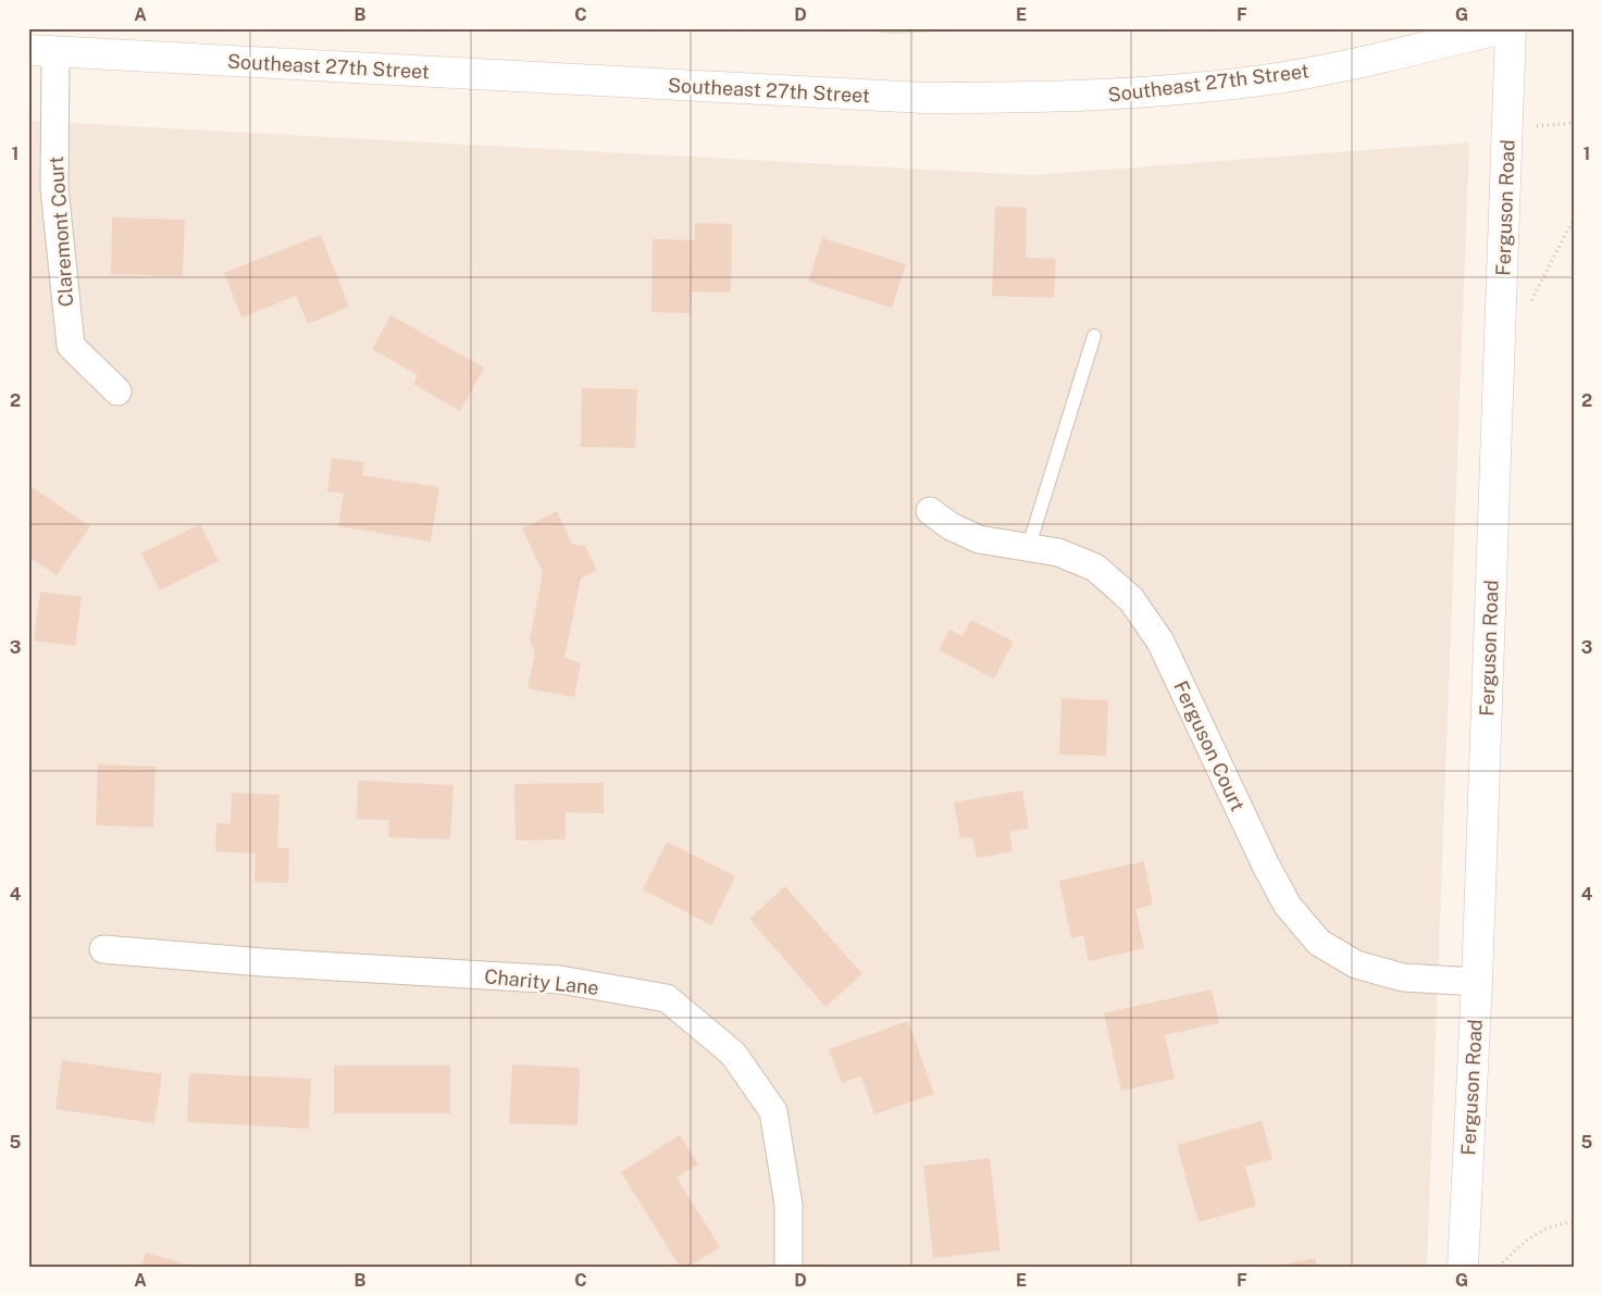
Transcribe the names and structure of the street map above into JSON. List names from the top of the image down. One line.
{"streets":{"main road":["Southeast 27th Street","Ferguson Road"],"street":["Claremont Court","Ferguson Court","Charity Lane"]},"crossings":[["Southeast 27th Street","Claremont Court"],["Ferguson Road","Ferguson Court"]],"grid":{"columns":["A","B","C","D","E","F","G"],"rows":["1","2","3","4","5"]}}
